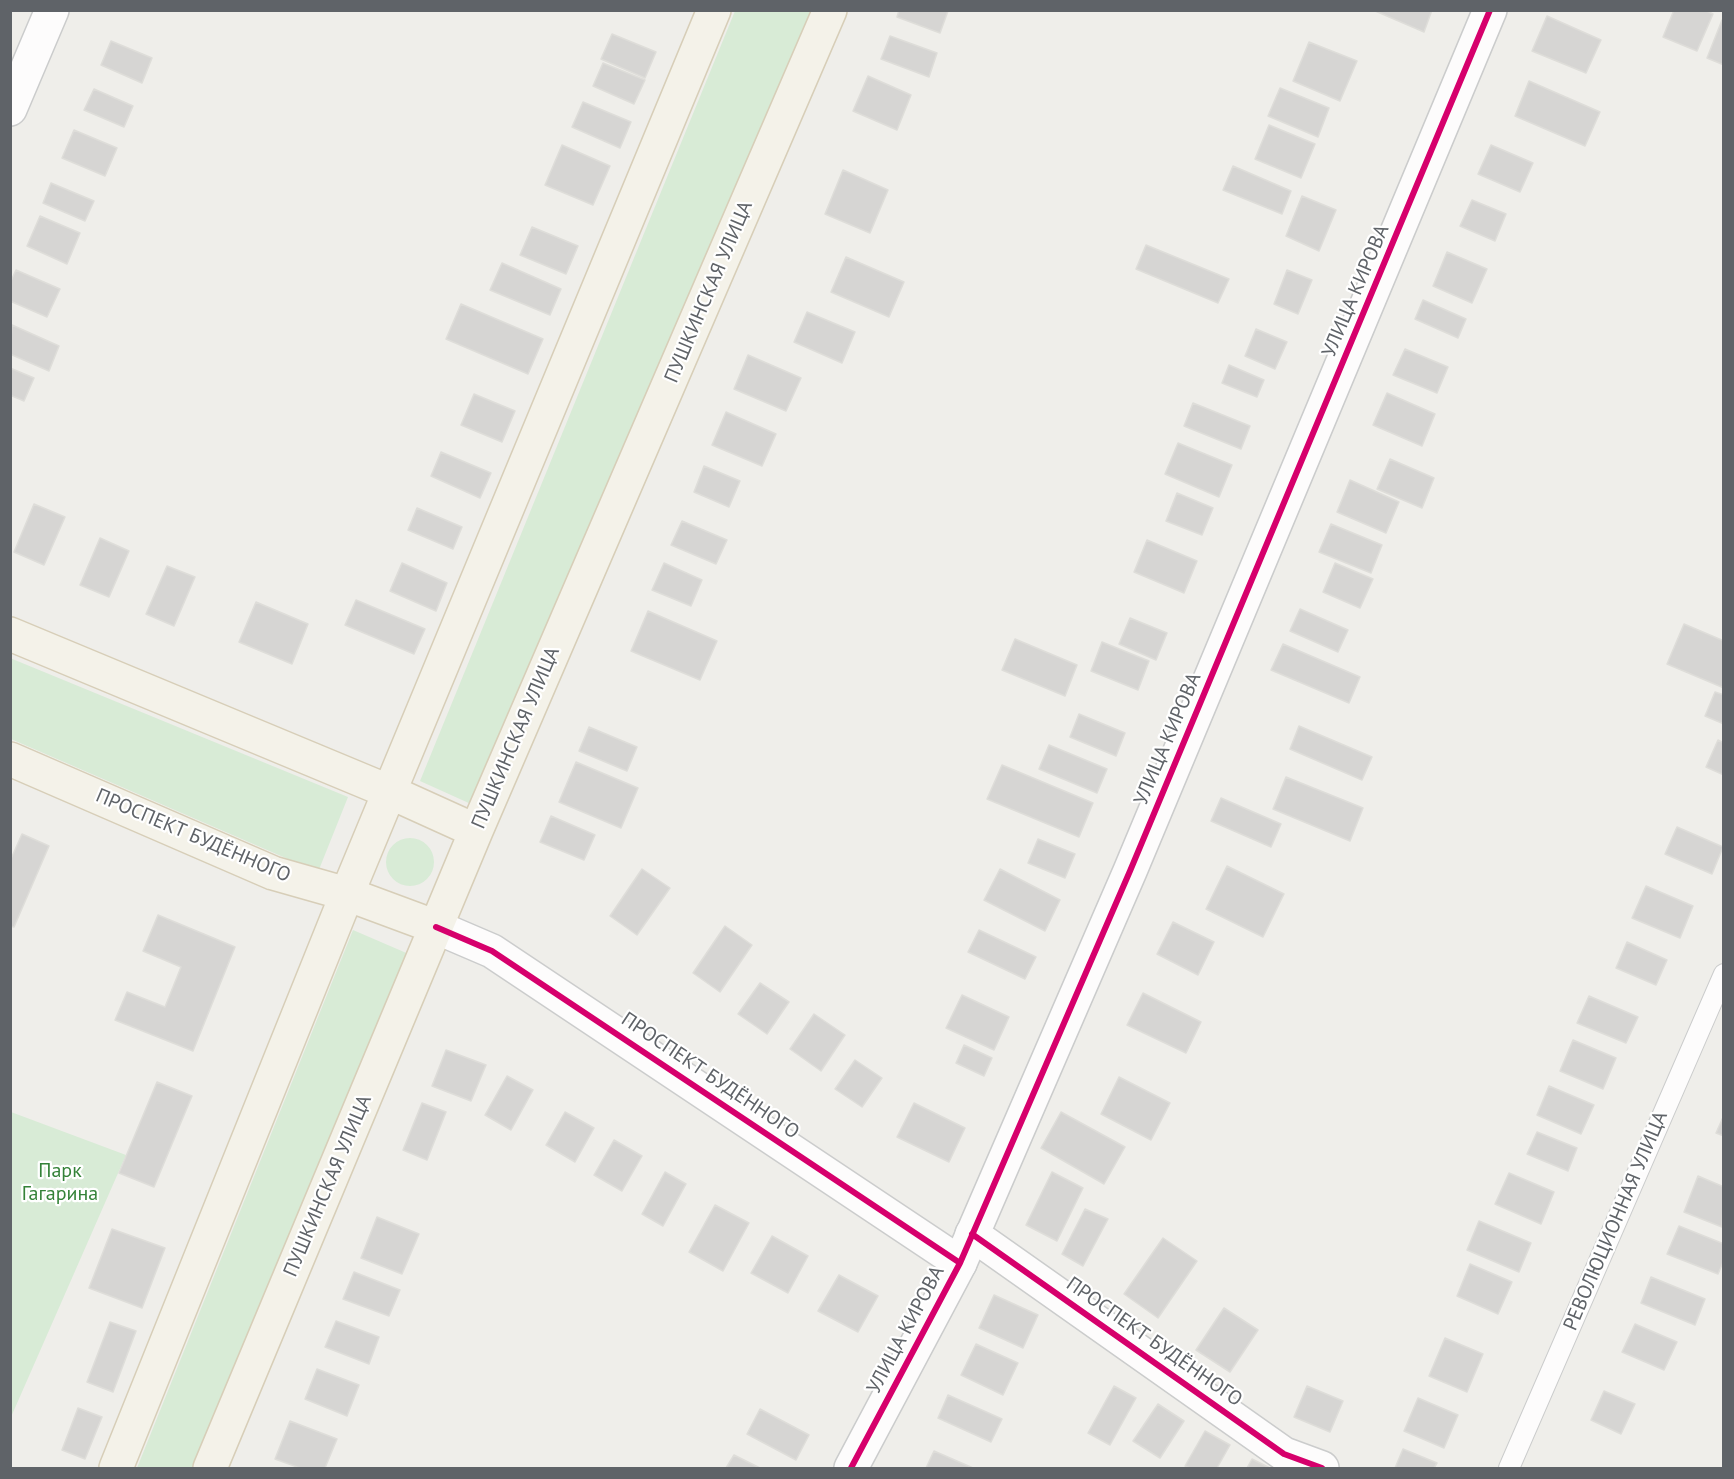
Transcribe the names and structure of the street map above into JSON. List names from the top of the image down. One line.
{"streets":{"main road":["ПУШКИНСКАЯ УЛИЦА","ПРОСПЕКТ БУДЁННОГО"],"street":["УЛИЦА КИРОВА"],"lane":["РЕВОЛЮЦИОННАЯ УЛИЦА"]},"crossings":[["УЛИЦА КИРОВА","ПРОСПЕКТ БУДЁННОГО"],["ПУШКИНСКАЯ УЛИЦА","ПРОСПЕКТ БУДЁННОГО"]],"parks":["Парк Гагарина"]}
